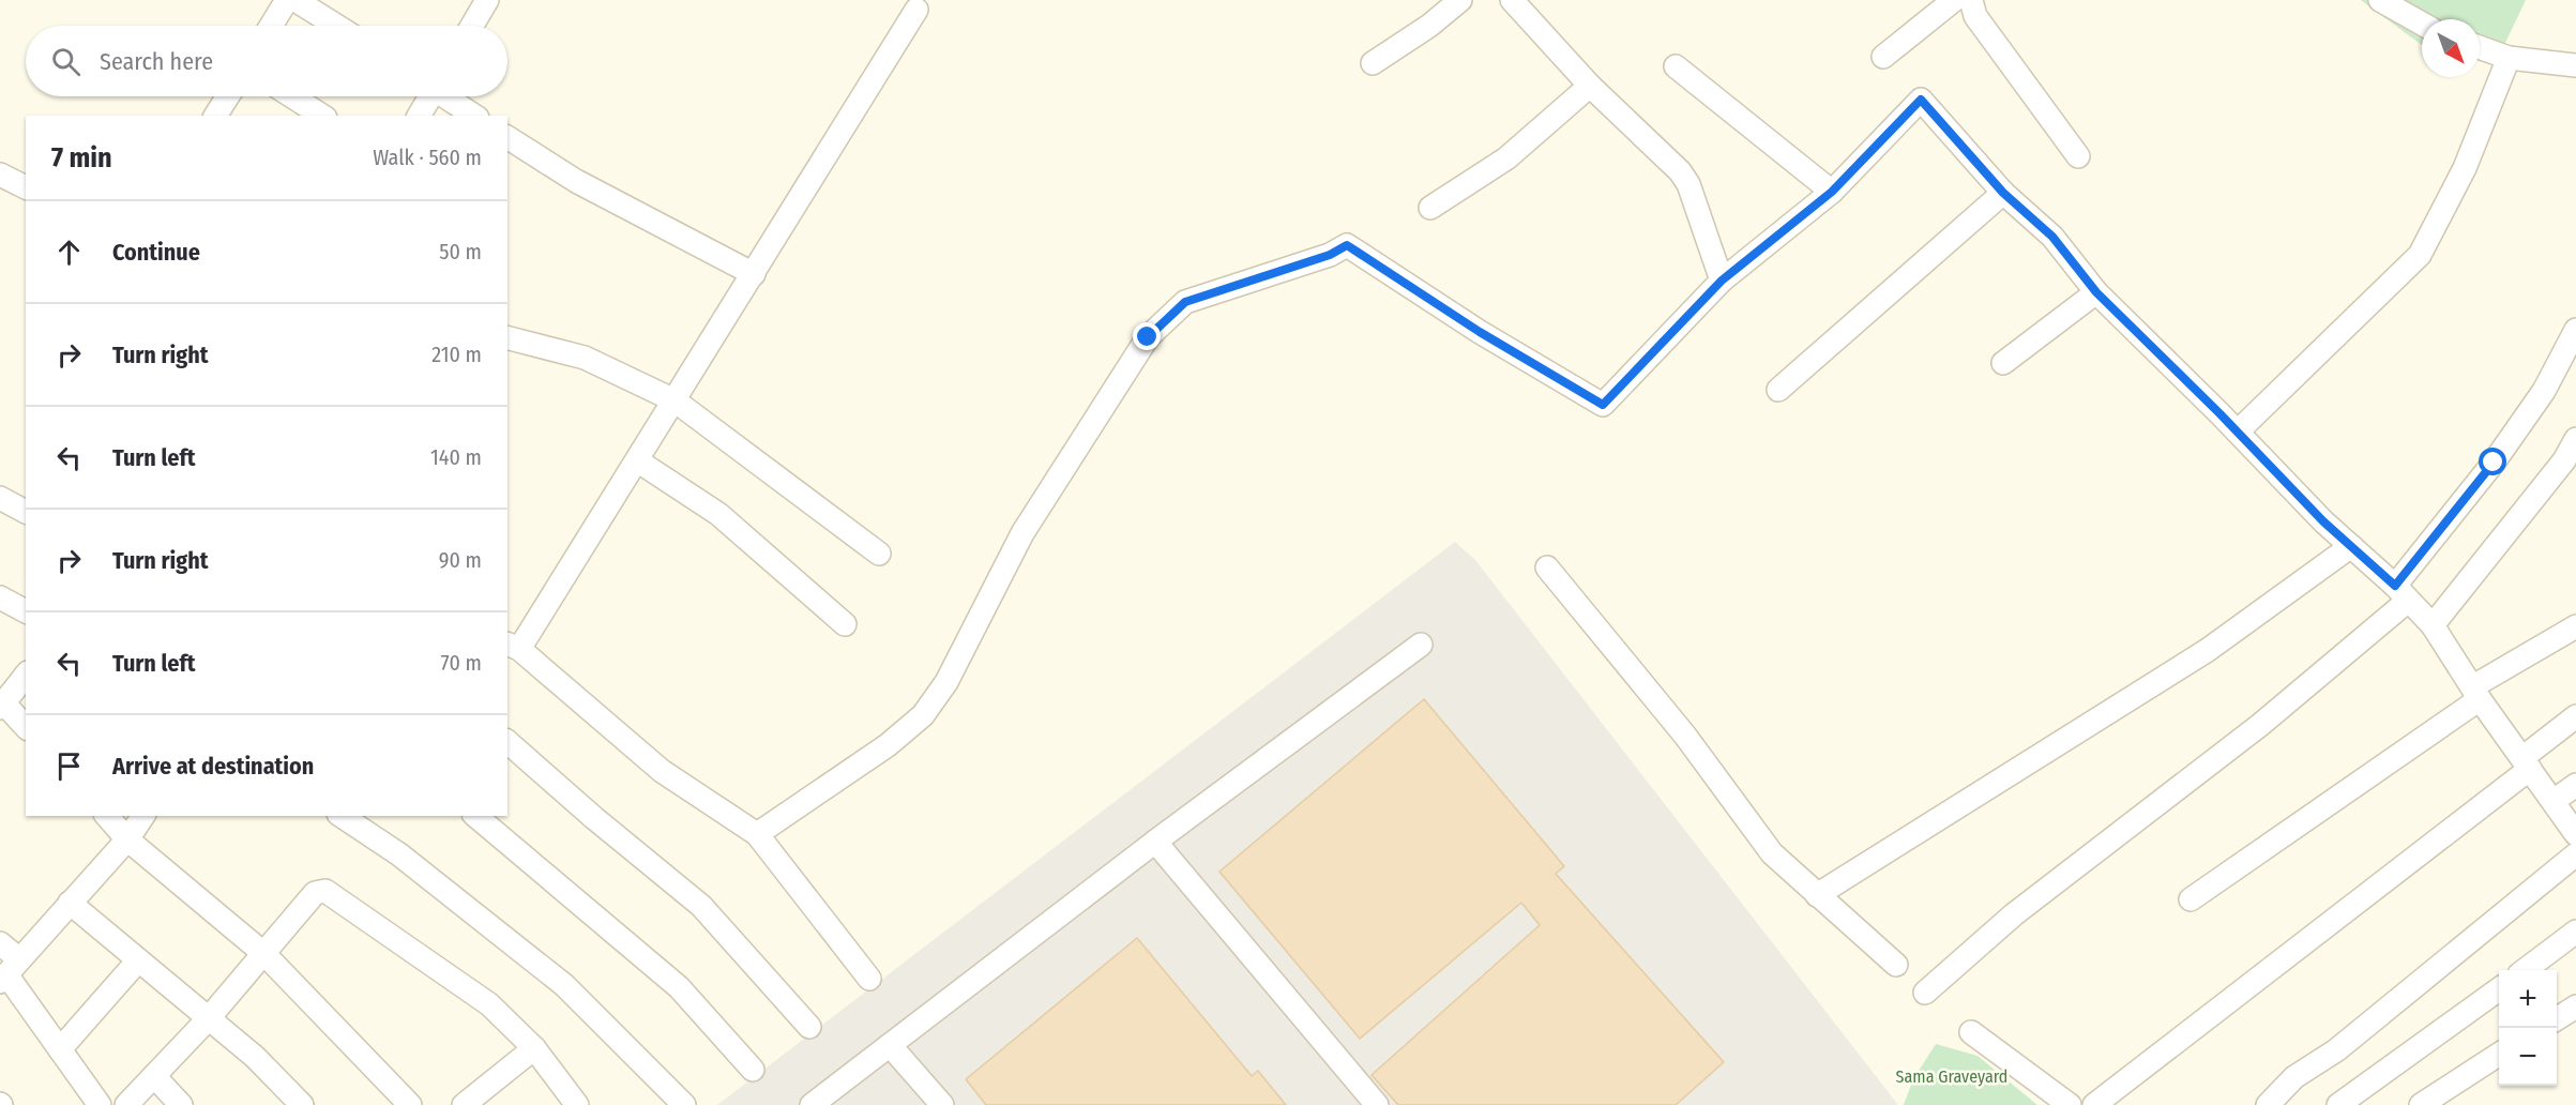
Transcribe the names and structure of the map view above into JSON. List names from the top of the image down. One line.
{"parks":["Sama Graveyard"],"north":"bottom right","page":{"search":"Search here","heading":["7 min","Walk · 560 m"],"list":[["Continue","50 m"],["Turn right","210 m"],["Turn left","140 m"],["Turn right","90 m"],["Turn left","70 m"],"Arrive at destination"],"map_buttons":["+","−"]}}
